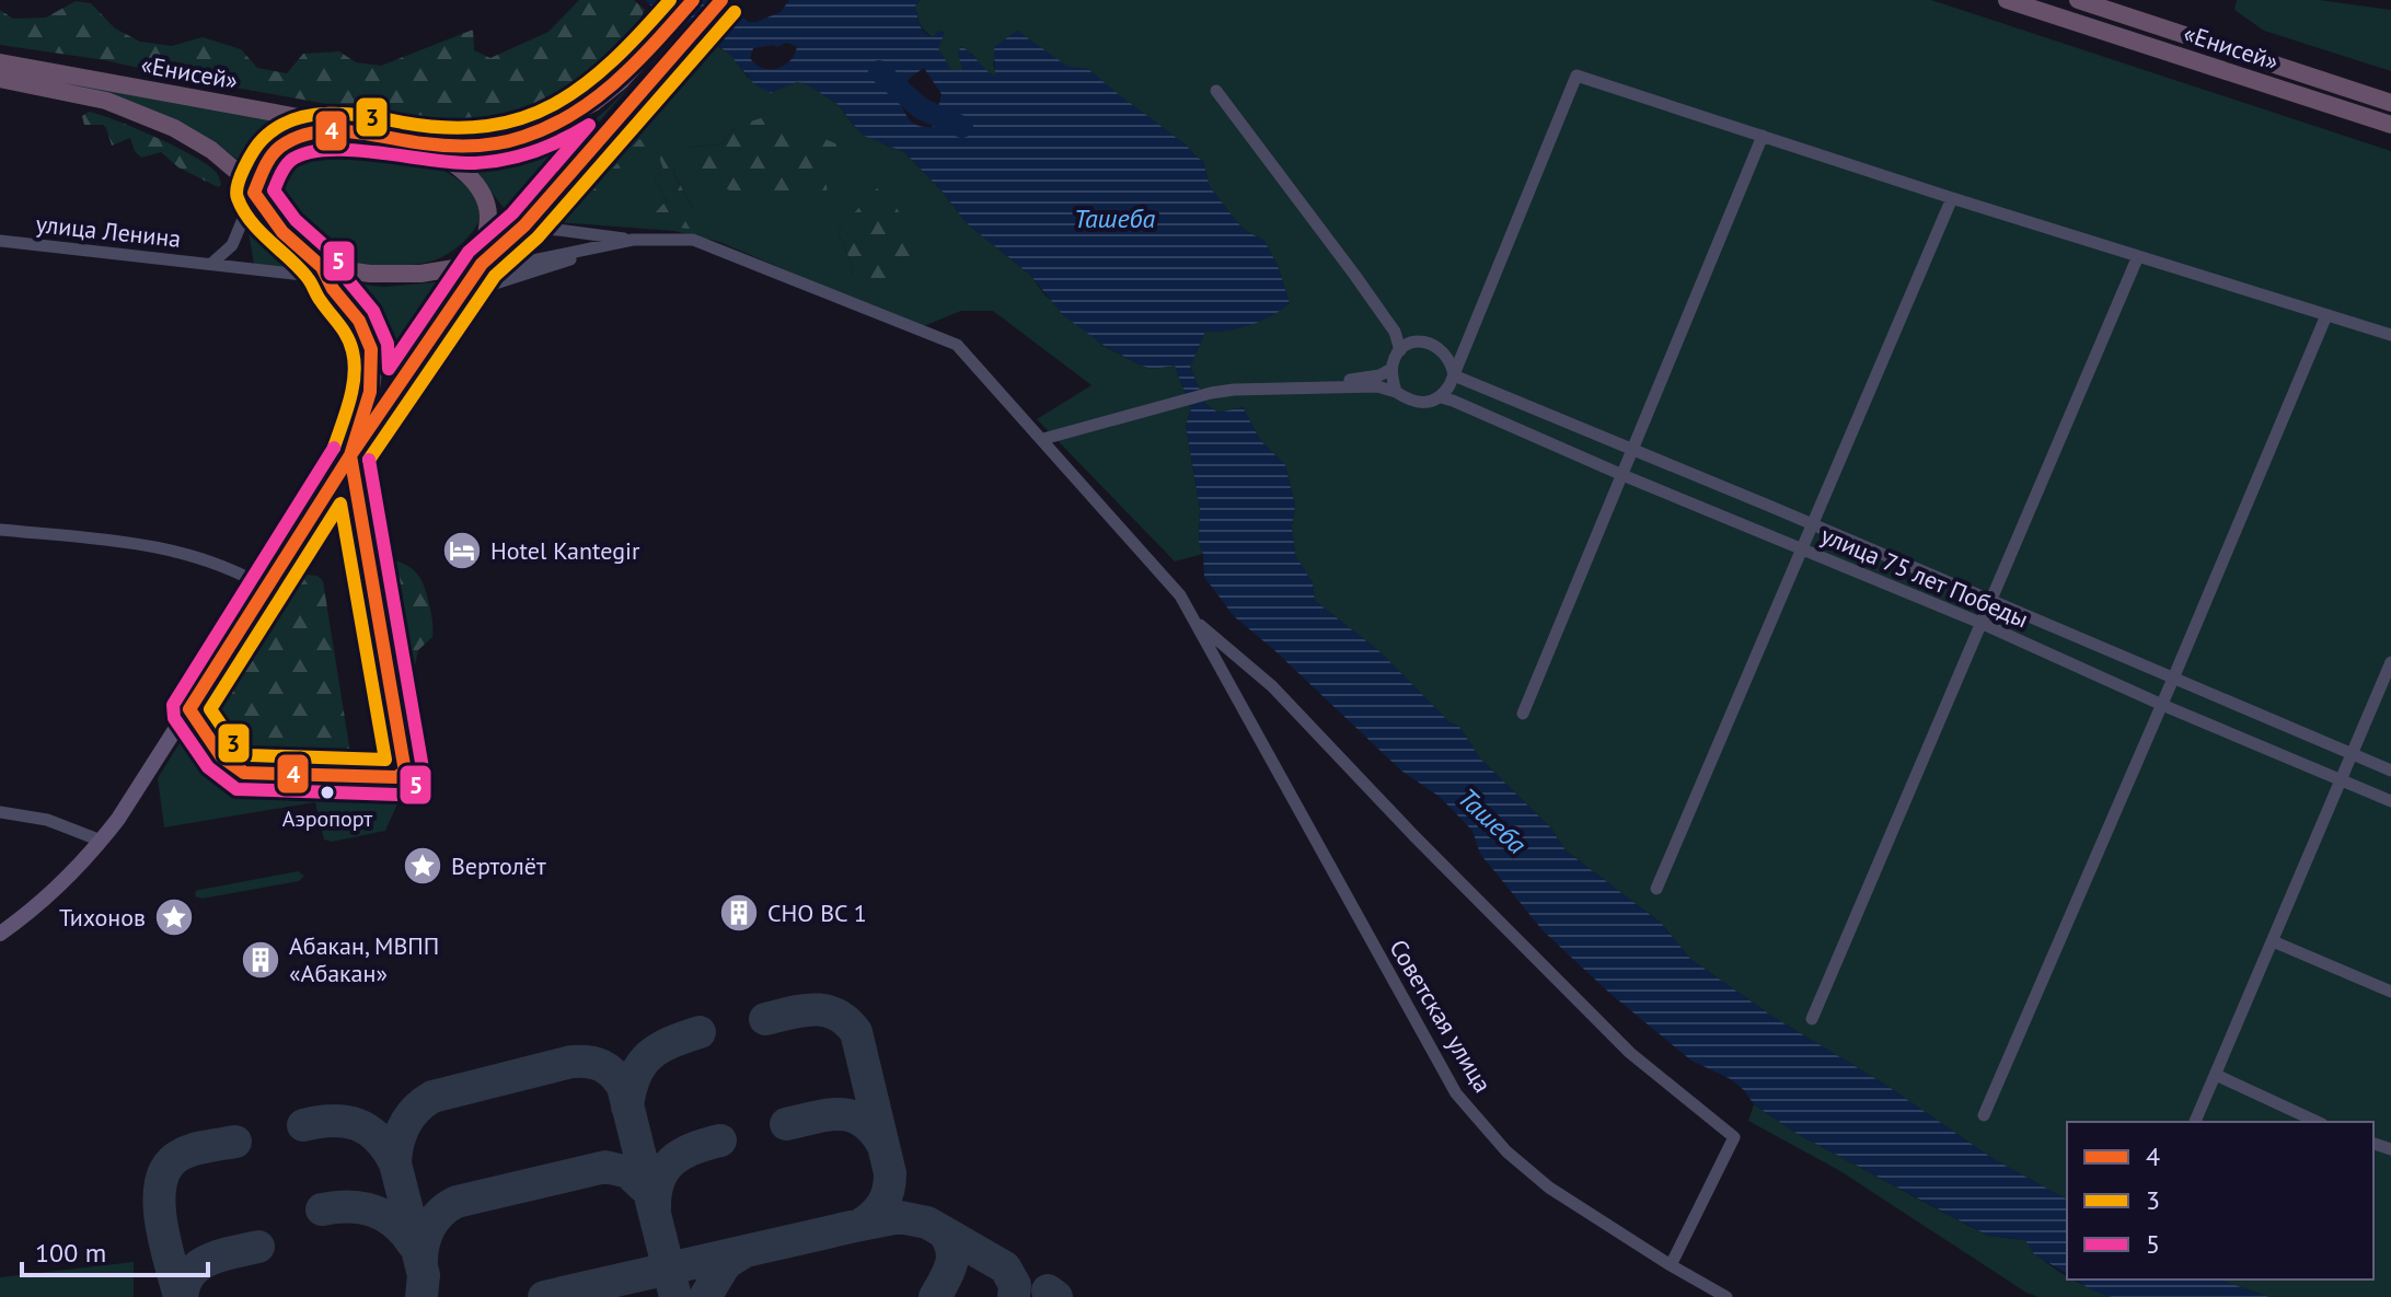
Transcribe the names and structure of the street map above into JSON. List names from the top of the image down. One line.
{"streets":{"highway":["«Енисей»"],"street":["улица Ленина","улица 75 лет Победы","Советская улица"]},"crossings":[["«Енисей»","улица Ленина"]],"water":["Ташеба"],"places":{"hotel":["Hotel Kantegir"],"other":["Аэропорт"],"place":["Вертолёт","Тихонов"],"building":["СНО ВС 1","Абакан, МВПП «Абакан»"]},"lines":["transit line 4","transit line 3","transit line 5"],"legend":["4","3","5"],"scale_bar":"100 m"}
